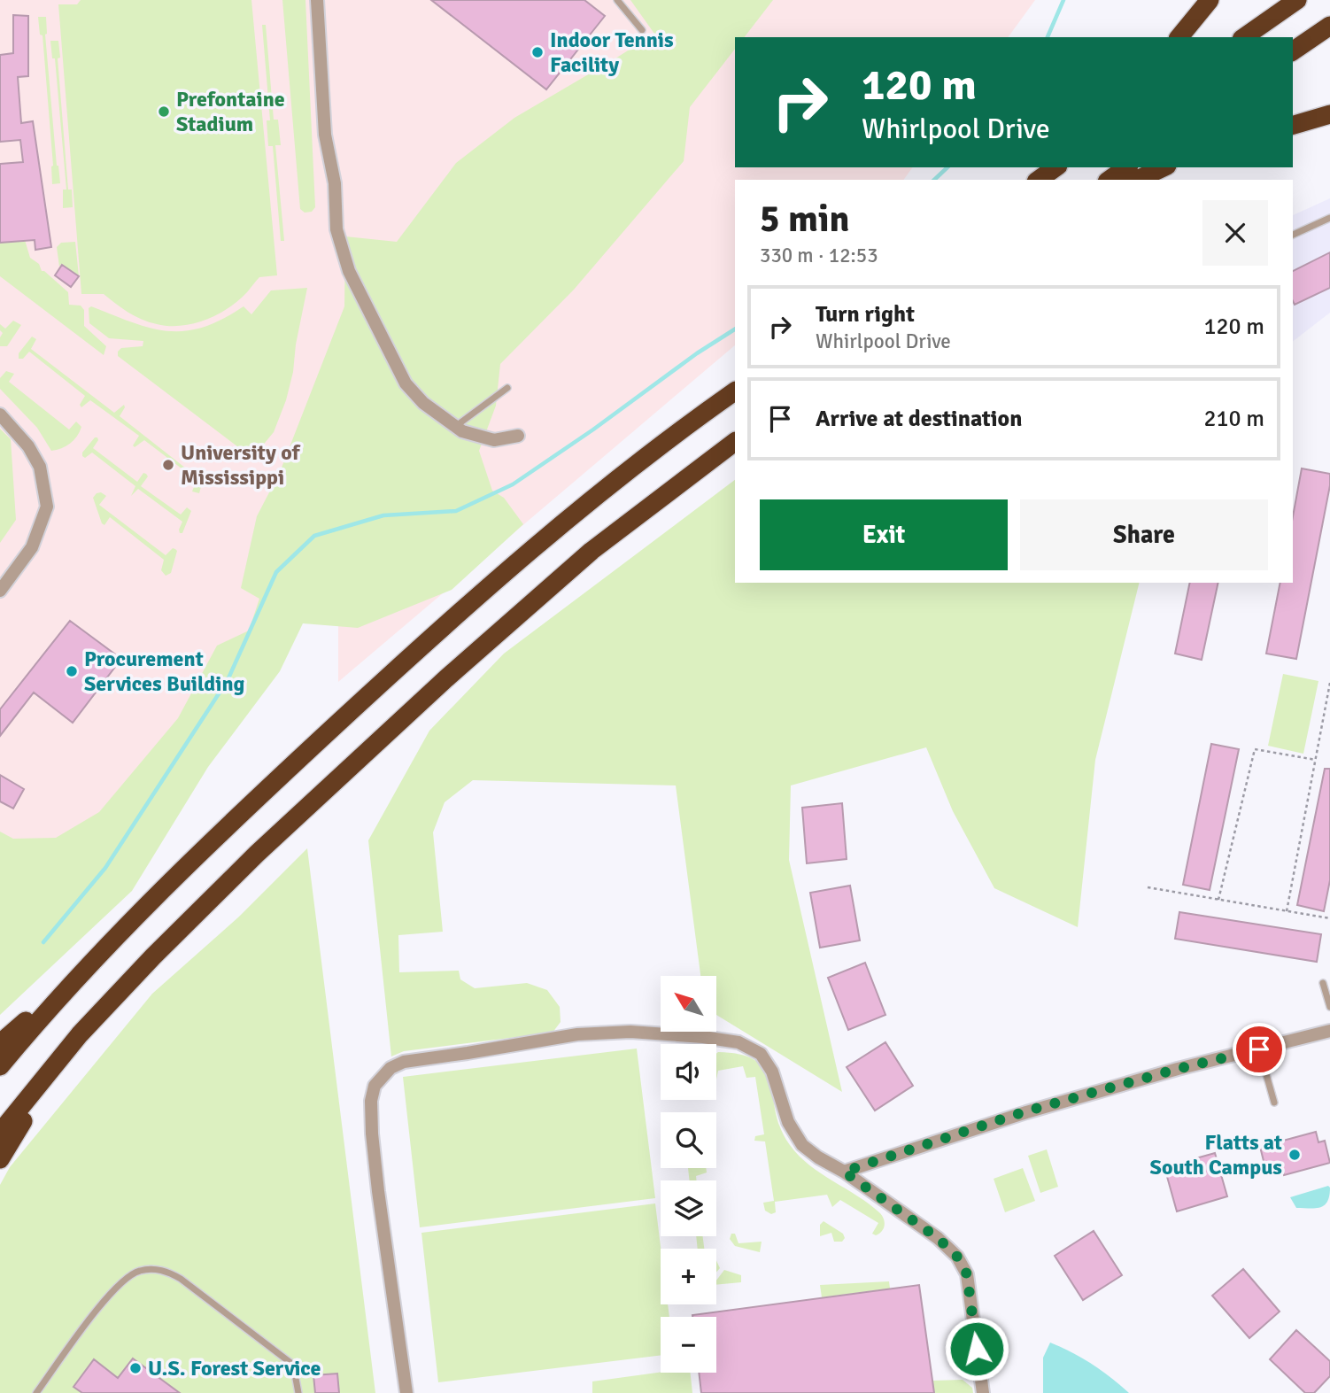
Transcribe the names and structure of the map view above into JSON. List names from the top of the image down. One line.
{"places":["Indoor Tennis Facility","Prefontaine Stadium","University of Mississippi","Procurement Services Building","Flatts at South Campus","U.S. Forest Service"],"north":"top left","page":{"turn":["120 m","Whirlpool Drive"],"heading":["5 min","330 m · 12:53"],"list":[{"name":"Turn right","note":"Whirlpool Drive","value":"120 m"},{"name":"Arrive at destination","value":"210 m"}],"buttons":["Exit","Share"],"map_buttons":["+","−"]}}
